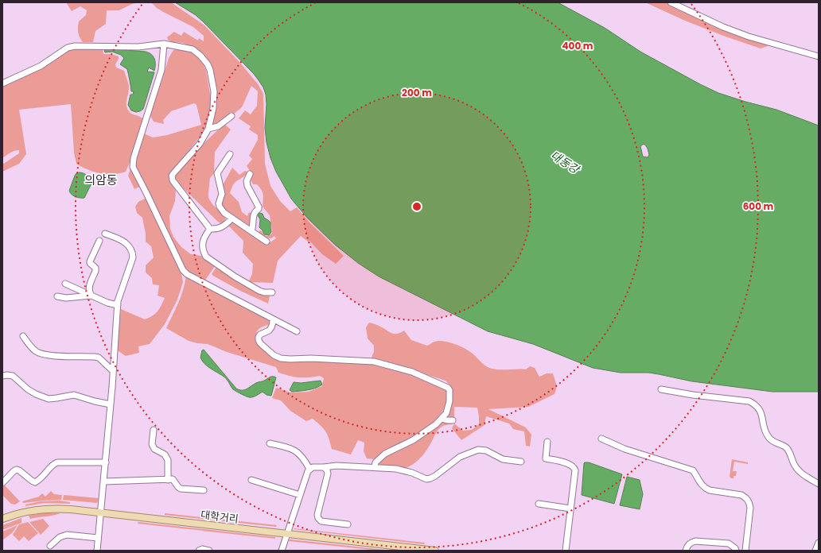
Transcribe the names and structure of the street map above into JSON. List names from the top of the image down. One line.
{"streets":{"main road":["대학거리"]},"districts":["의암동"],"water":["대동강"],"rings":["400 m","200 m","600 m"]}
